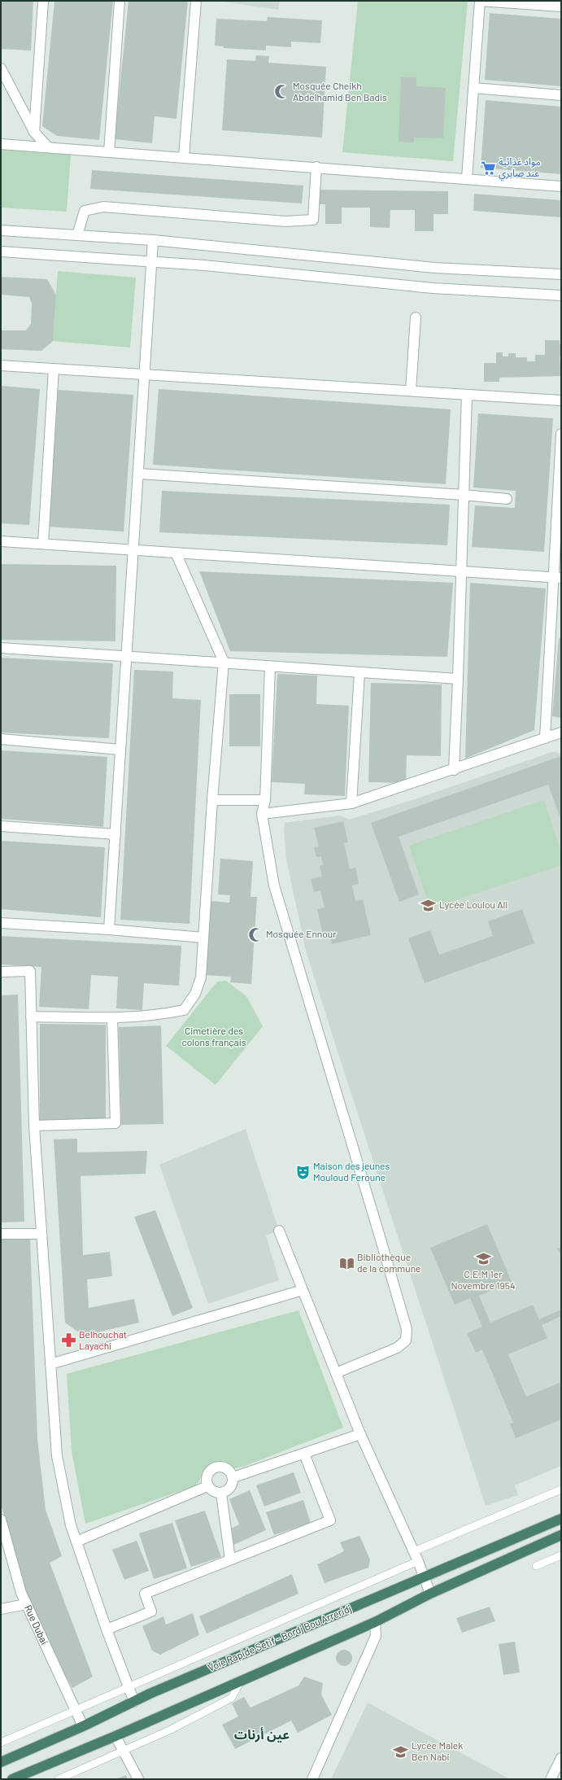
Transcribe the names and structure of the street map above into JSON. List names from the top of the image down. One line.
{"streets":{"highway":["Voie Rapide Setif - Bordj Bou Arreridj"],"street":["Rue Dubai"]},"crossings":[["Rue Dubai","Voie Rapide Setif - Bordj Bou Arreridj"]],"districts":["عين أرنات"],"parks":["Cimetière des colons français"],"places":{"mosque":["Mosquée Cheikh Abdelhamid Ben Badis","Mosquée Ennour"],"supermarket":["مواد غذائية عند صابري"],"school or university":["Lycée Loulou Ali","C.E.M 1er Novembre 1954","Lycée Malek Ben Nabi"],"theatre":["Maison des jeunes Mouloud Feroune"],"library":["Bibliothèque de la commune"],"pharmacy":["Belhouchat Layachi"]}}
